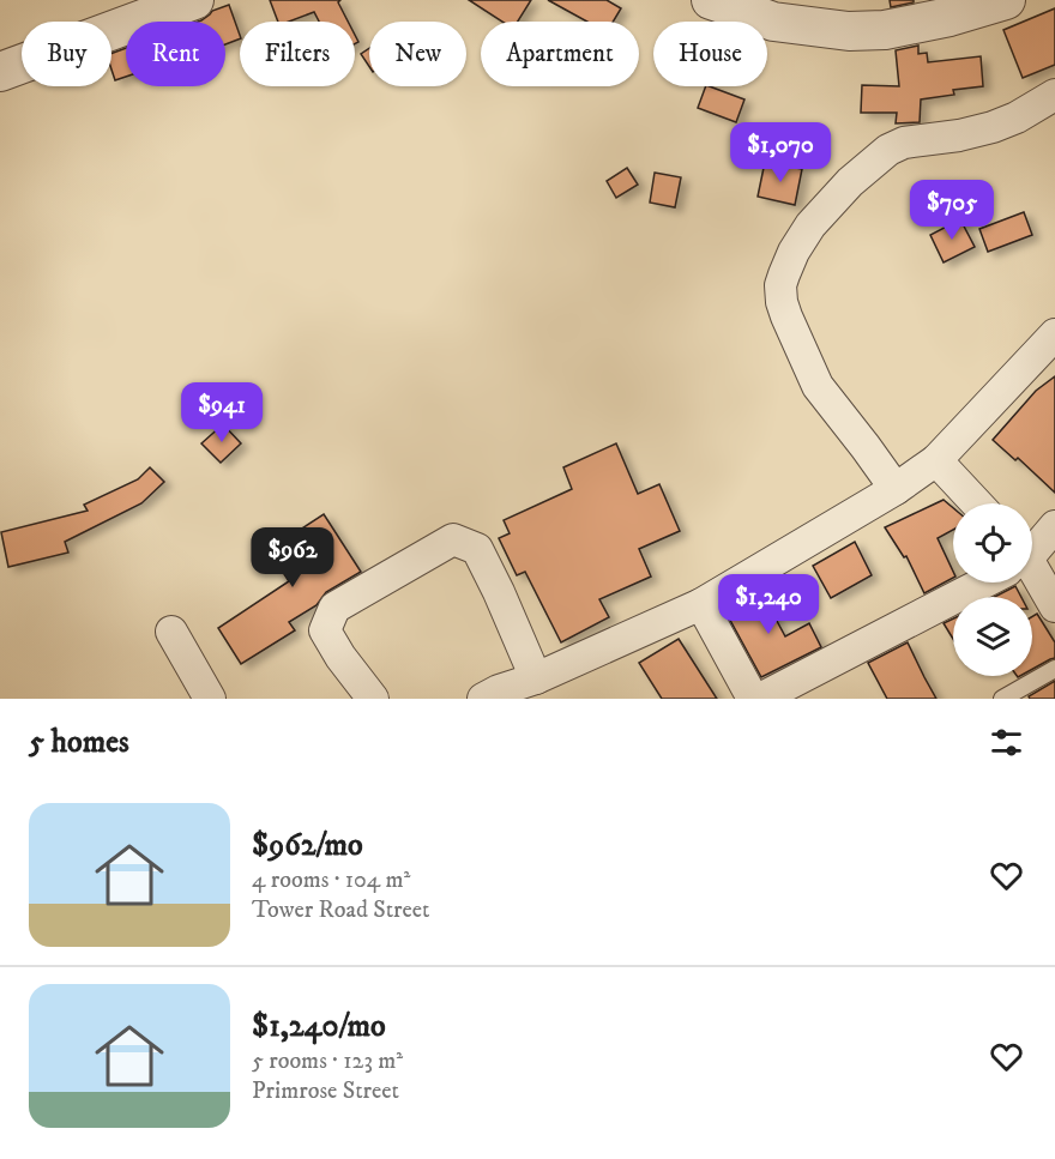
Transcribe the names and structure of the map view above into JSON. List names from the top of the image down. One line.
{"page":{"chip":["Buy","Rent","Filters","New","Apartment","House"],"price":["$1,070","$705","$941","$962","$1,240"],"heading":"5 homes","list":[{"name":"$962/mo","note":"4 rooms · 104 m² · Tower Road Street"},{"name":"$1,240/mo","note":"5 rooms · 123 m² · Primrose Street"}]}}
